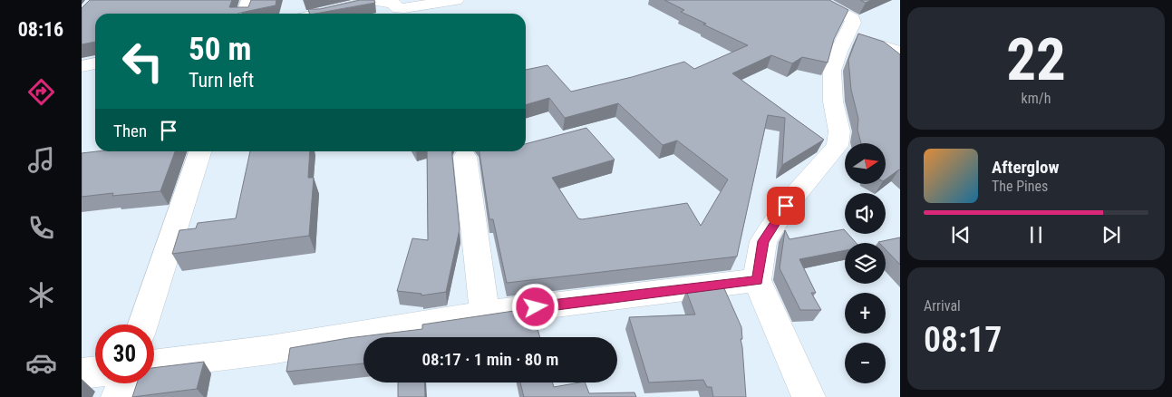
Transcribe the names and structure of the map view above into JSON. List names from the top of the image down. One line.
{"north":"right","page":{"tabs":"08:16","tile":[["22","km/h"],["Arrival","08:17"]],"turn":["50 m","Turn left"],"then":"Then","map_buttons":["+","−"],"song":["Afterglow","The Pines"],"limit":"30","trip":"08:17 · 1 min · 80 m"}}
